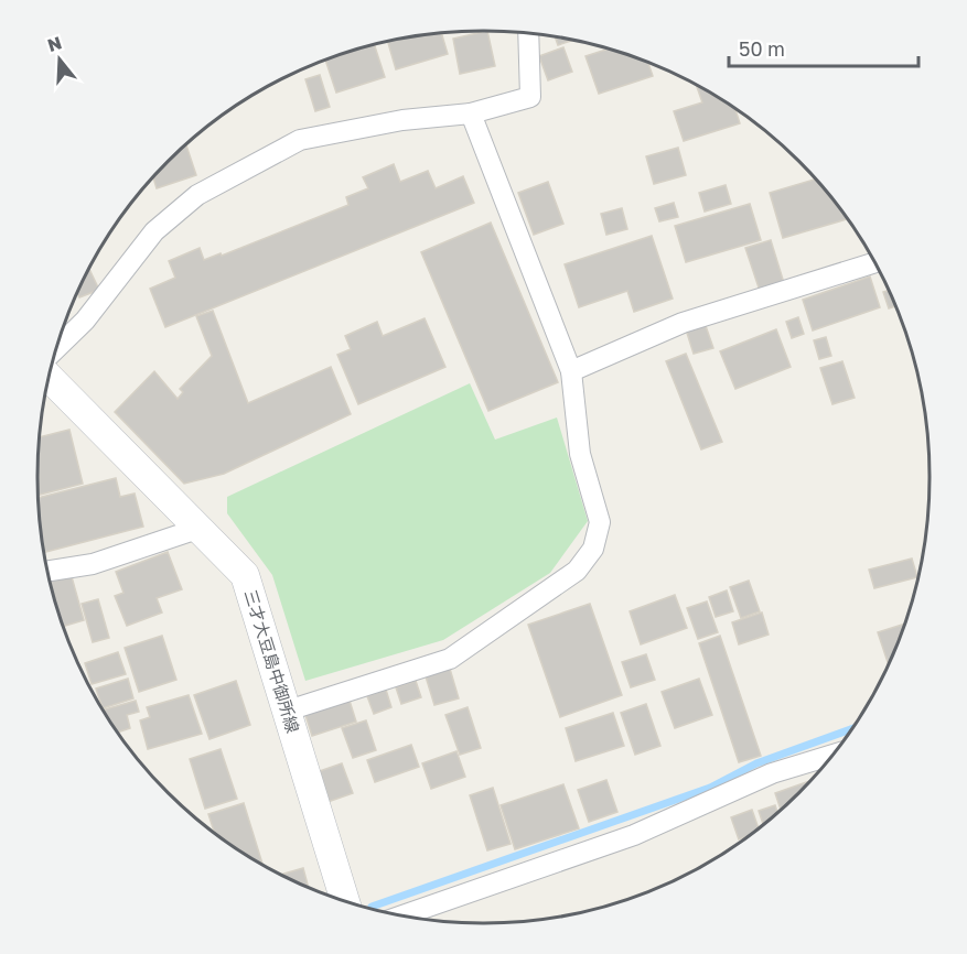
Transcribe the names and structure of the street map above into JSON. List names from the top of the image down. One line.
{"streets":{"main road":["三才大豆島中御所線"]},"scale_bar":"50 m","north":"top"}
